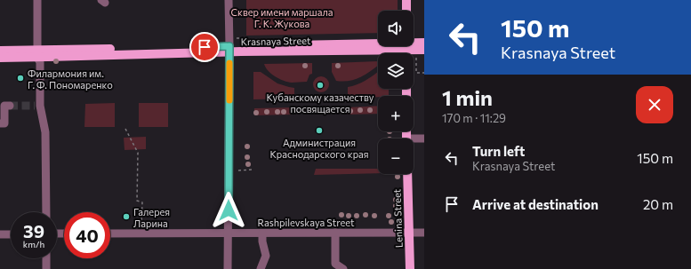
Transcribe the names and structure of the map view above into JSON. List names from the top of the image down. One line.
{"streets":{"main road":["Krasnaya Street","Lenina Street"],"street":["Rashpilevskaya Street"]},"crossings":[["Lenina Street","Rashpilevskaya Street"]],"parks":["Сквер имени маршала Г. К. Жукова"],"places":["Филармония им. Г. Ф. Пономаренко","Кубанскому казачеству посвящается","Администрация Краснодарского края","Галерея Ларина"],"page":{"turn":["150 m","Krasnaya Street"],"map_buttons":["+","−"],"heading":["1 min","170 m · 11:29"],"list":[{"name":"Turn left","note":"Krasnaya Street","value":"150 m"},{"name":"Arrive at destination","value":"20 m"}],"speed":"39 km/h","limit":"40"}}
